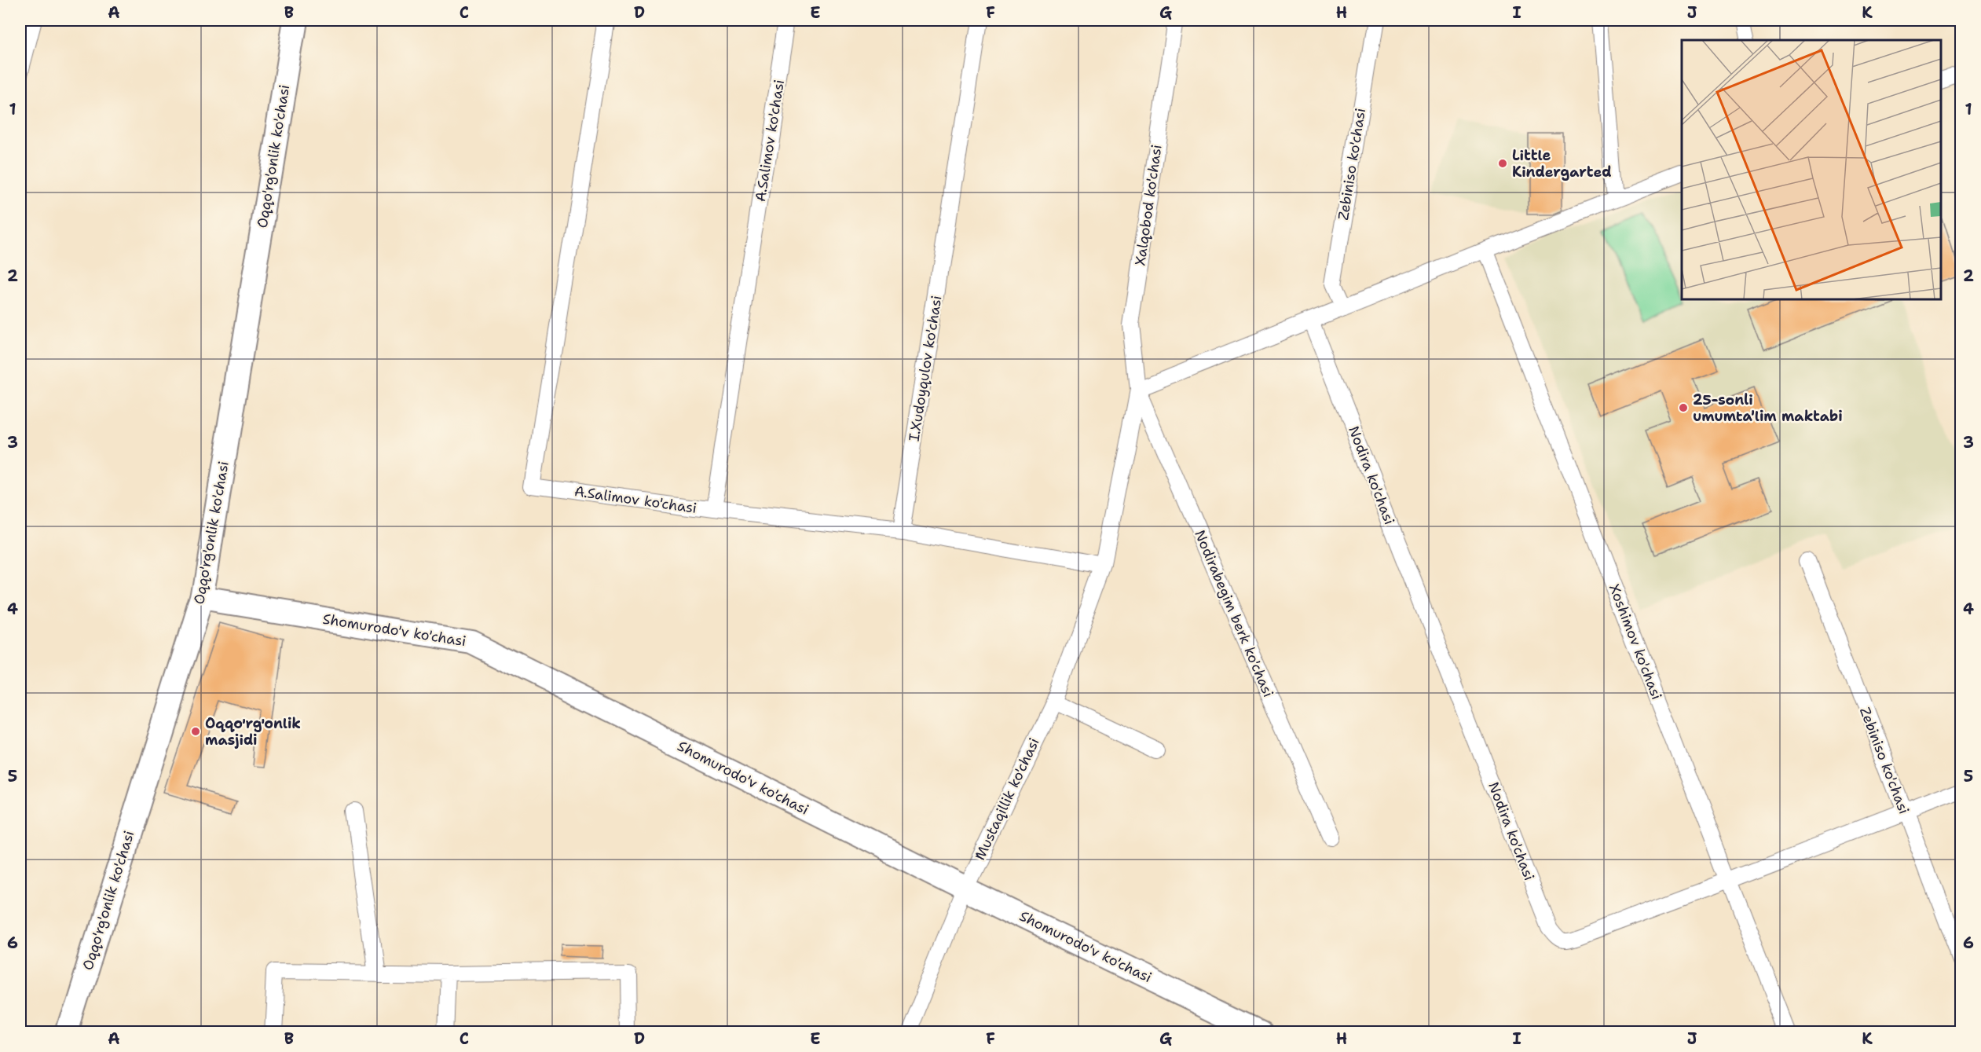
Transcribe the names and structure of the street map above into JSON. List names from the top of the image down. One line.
{"streets":{"street":["A.Salimov ko'chasi","Oqqo'rg'onlik ko'chasi","Zebiniso ko'chasi","Xalqobod ko'chasi","I.Xudoyqulov ko'chasi","Nodira ko'chasi","Nodirabegim berk ko'chasi","Shomurodo'v ko'chasi","Xoshimov ko'chasi","Mustaqillik ko'chasi"]},"crossings":[["Oqqo'rg'onlik ko'chasi","Shomurodo'v ko'chasi"],["Zebiniso ko'chasi","Nodira ko'chasi"],["Xalqobod ko'chasi","Nodirabegim berk ko'chasi"],["Xalqobod ko'chasi","Mustaqillik ko'chasi"],["Nodira ko'chasi","Xoshimov ko'chasi"],["Nodirabegim berk ko'chasi","Mustaqillik ko'chasi"],["Shomurodo'v ko'chasi","Mustaqillik ko'chasi"]],"places":["Little Kindergarted","25-sonli umumta'lim maktabi","Oqqo'rg'onlik masjidi"],"grid":{"columns":["A","B","C","D","E","F","G","H","I","J","K"],"rows":["1","2","3","4","5","6"]}}
